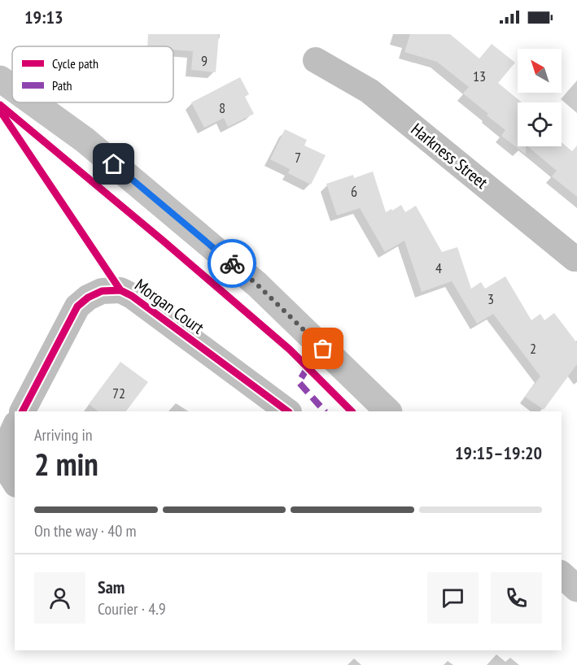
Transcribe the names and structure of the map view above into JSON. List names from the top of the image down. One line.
{"streets":{"street":["Harkness Street","Morgan Court"]},"house_numbers":["9","13","8","7","6","4","3","2","72"],"legend":["Cycle path","Path"],"north":"top left","page":{"status":"19:13","heading":["2 min","Arriving in","19:15–19:20"],"panel":["Sam","Courier · 4.9"],"bar":"On the way · 40 m"}}
